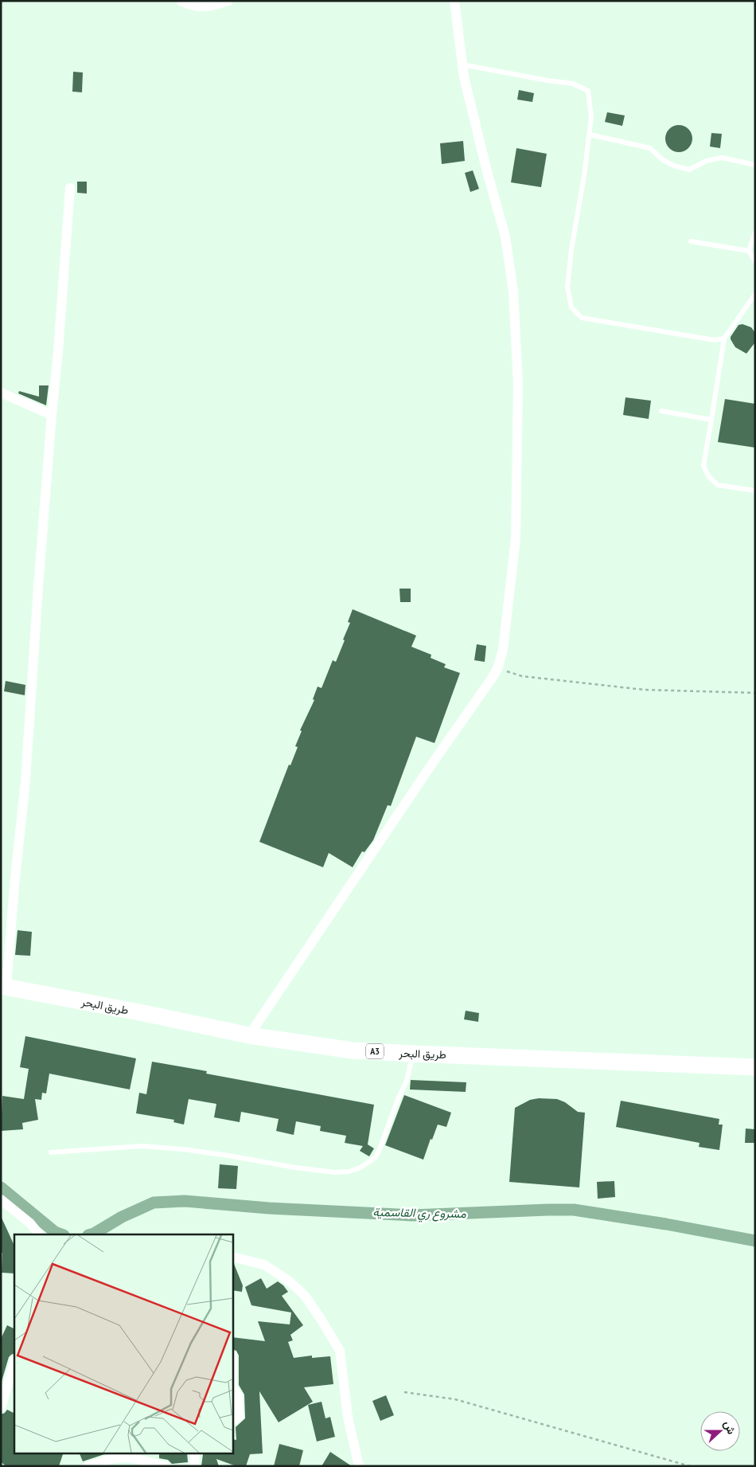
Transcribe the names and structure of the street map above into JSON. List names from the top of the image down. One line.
{"streets":{"highway":["طريق البحر","A3"]},"water":["مشروع ري القاسمية"],"north":"right"}
